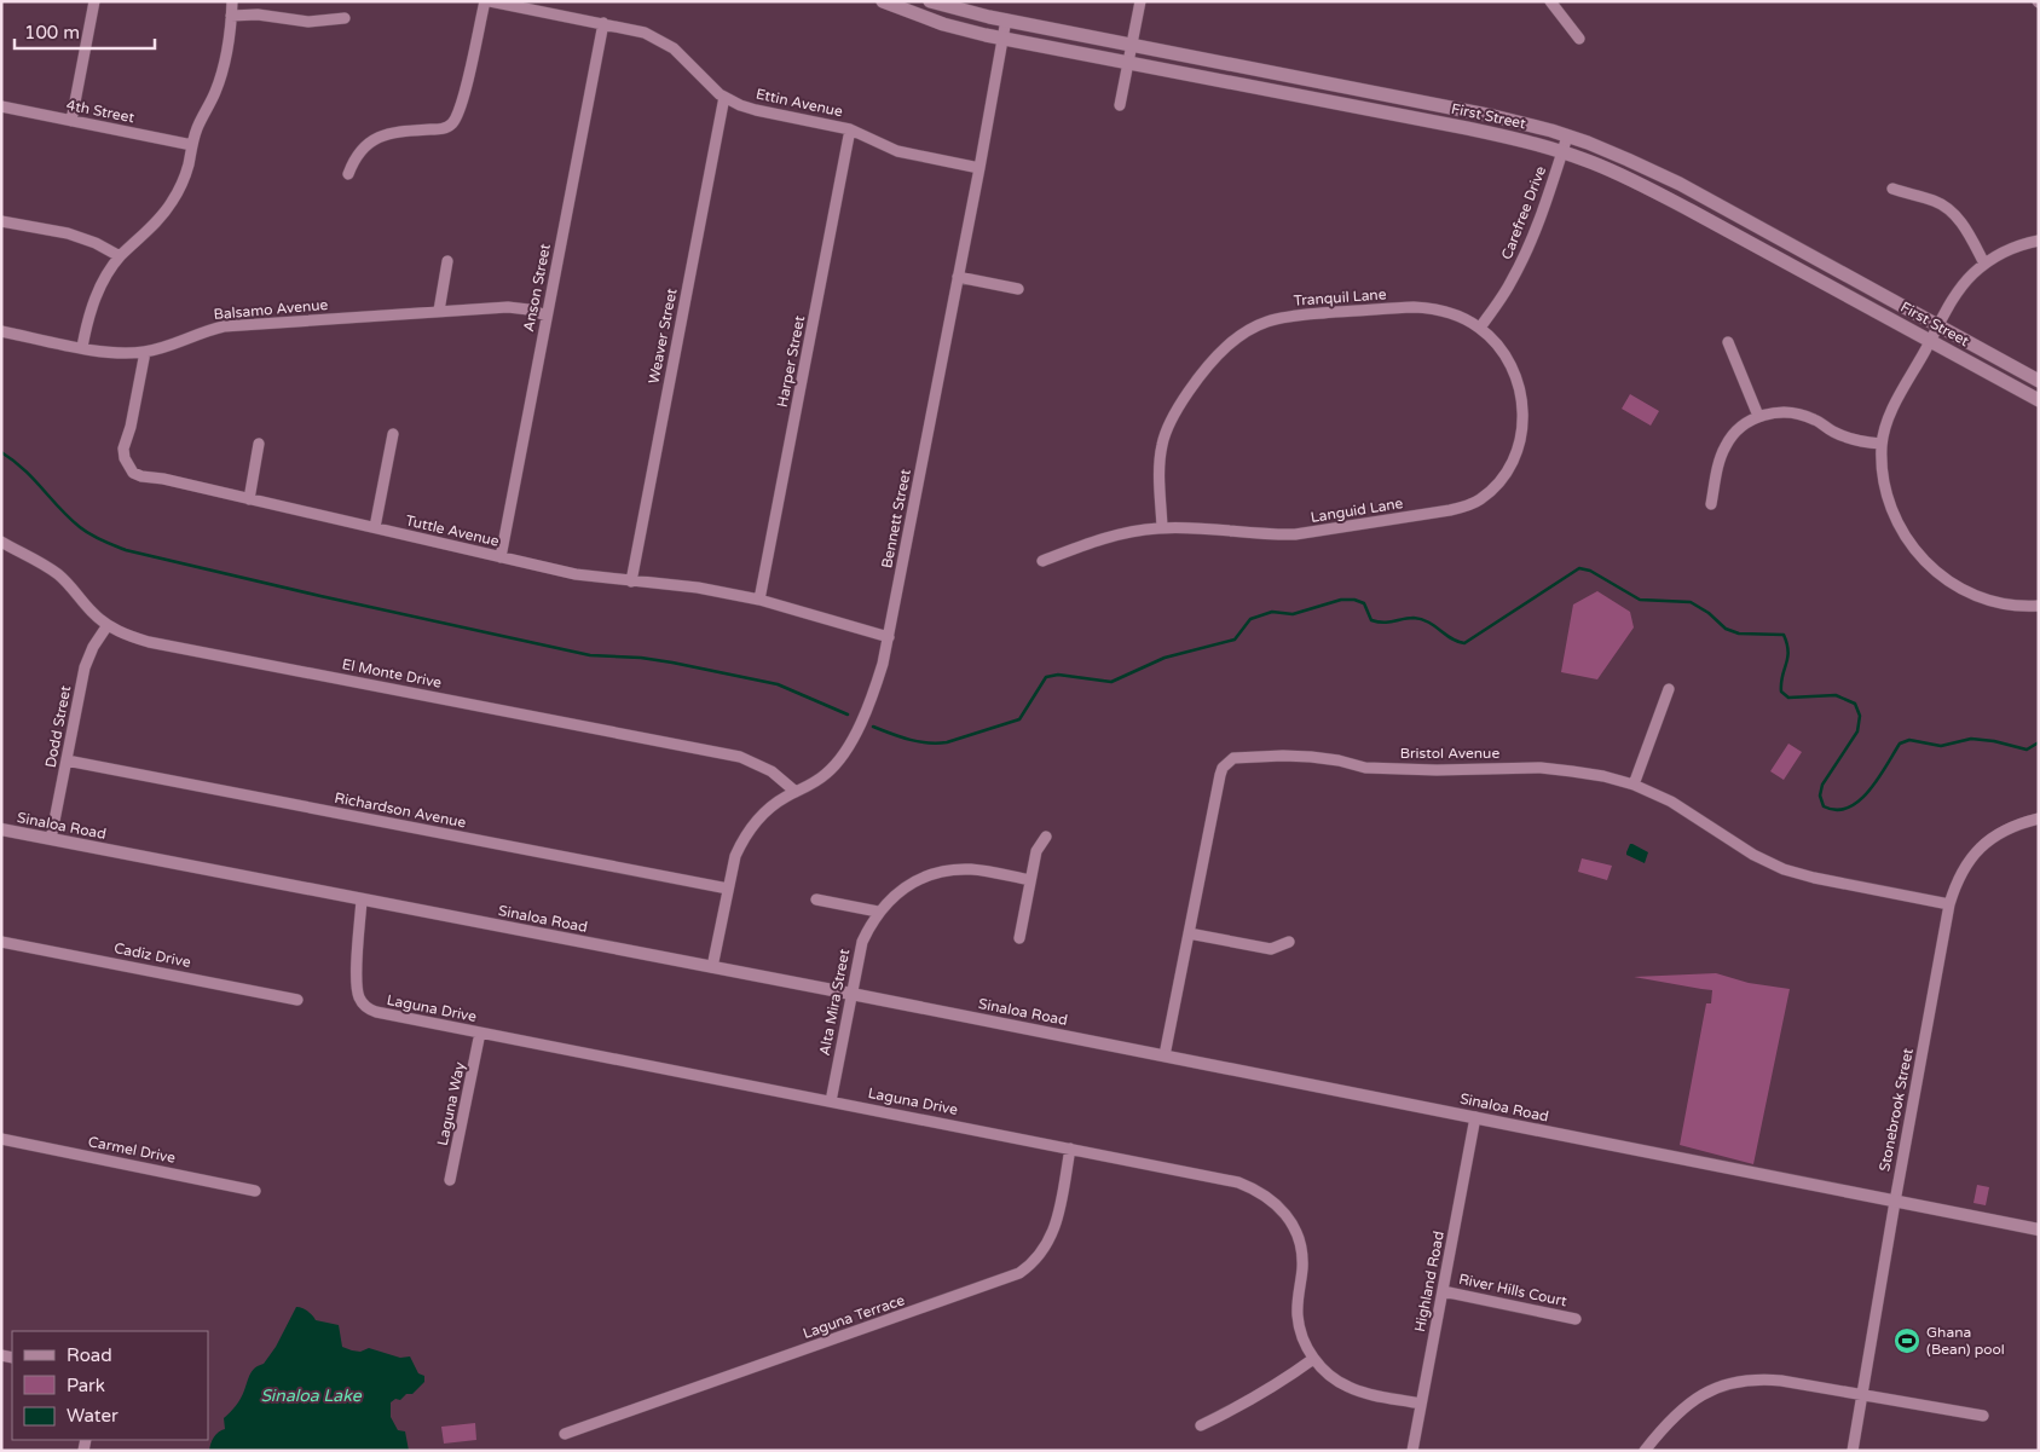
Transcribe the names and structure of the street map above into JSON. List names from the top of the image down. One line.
{"streets":{"main road":["First Street"],"street":["Ettin Avenue","4th Street","Carefree Drive","Anson Street","Tranquil Lane","Balsamo Avenue","Weaver Street","Harper Street","Languid Lane","Bennett Street","Tuttle Avenue","El Monte Drive","Dodd Street","Bristol Avenue","Richardson Avenue","Sinaloa Road","Cadiz Drive","Alta Mira Street","Laguna Drive","Laguna Way","Stonebrook Street","Carmel Drive","Highland Road","River Hills Court","Laguna Terrace"]},"crossings":[["Ettin Avenue","Anson Street"],["Ettin Avenue","Weaver Street"],["Ettin Avenue","Harper Street"],["Ettin Avenue","Bennett Street"],["First Street","Carefree Drive"],["First Street","Bennett Street"],["Carefree Drive","Tranquil Lane"],["Carefree Drive","Languid Lane"],["Anson Street","Balsamo Avenue"],["Anson Street","Tuttle Avenue"],["Tranquil Lane","Languid Lane"],["Balsamo Avenue","Tuttle Avenue"],["Weaver Street","Tuttle Avenue"],["Harper Street","Tuttle Avenue"],["Bennett Street","Tuttle Avenue"],["Bennett Street","El Monte Drive"],["Bennett Street","Richardson Avenue"],["Bennett Street","Sinaloa Road"],["El Monte Drive","Dodd Street"],["Dodd Street","Richardson Avenue"],["Dodd Street","Sinaloa Road"],["Bristol Avenue","Sinaloa Road"],["Bristol Avenue","Stonebrook Street"],["Sinaloa Road","Alta Mira Street"],["Sinaloa Road","Laguna Drive"],["Sinaloa Road","Stonebrook Street"],["Sinaloa Road","Highland Road"],["Alta Mira Street","Laguna Drive"],["Laguna Drive","Laguna Way"],["Laguna Drive","Highland Road"],["Laguna Drive","Laguna Terrace"],["Highland Road","River Hills Court"]],"water":["Sinaloa Lake"],"places":{"sports":["Ghana (Bean) pool"]},"legend":["Road","Park","Water"],"scale_bar":"100 m"}
